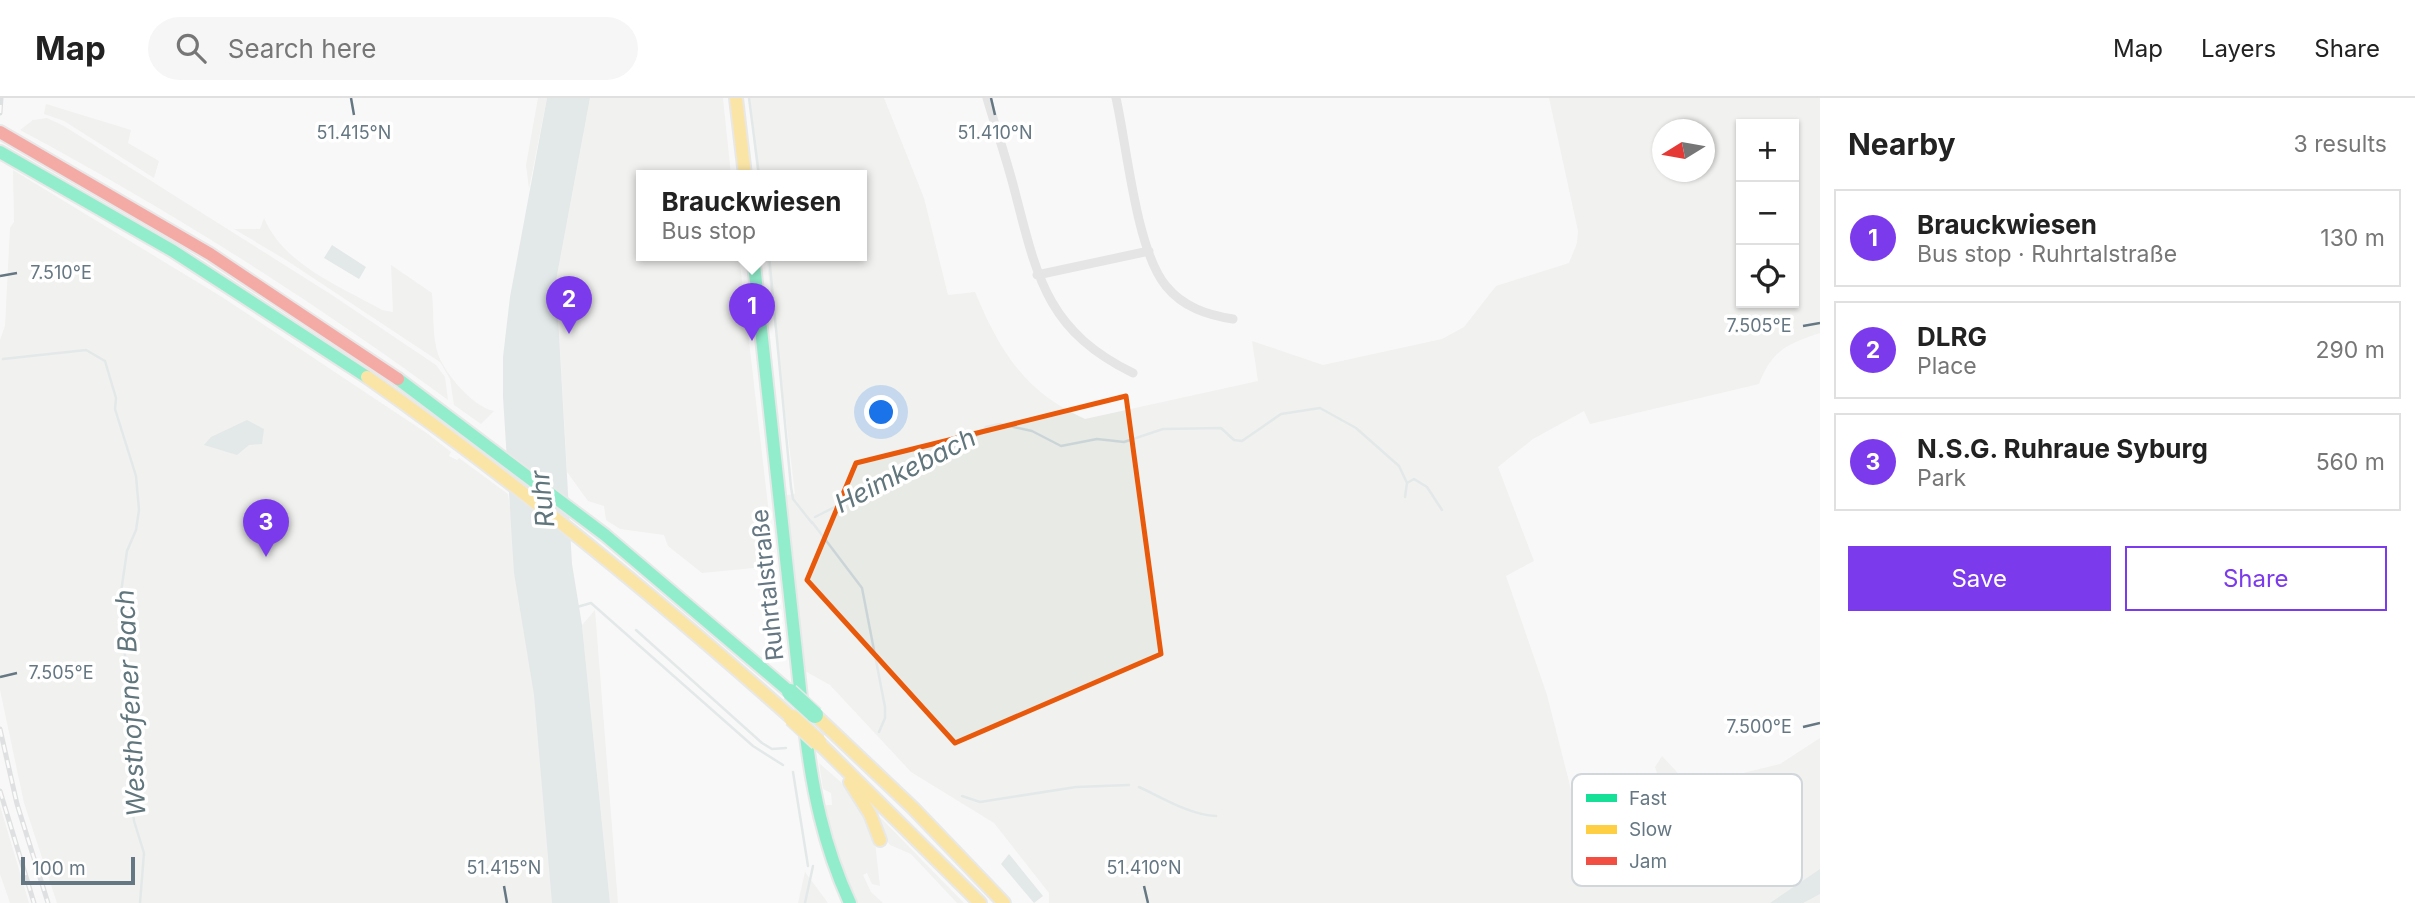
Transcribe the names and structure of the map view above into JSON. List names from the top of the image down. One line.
{"streets":{"main road":["Ruhrtalstraße"]},"water":["Heimkebach","Ruhr","Westhofener Bach"],"legend":["Fast","Slow","Jam"],"scale_bar":"100 m","north":"left","page":{"header":"Map","search":"Search here","nav":["Map","Layers","Share"],"heading":["Nearby","3 results"],"map_buttons":["+","−"],"popup":["Brauckwiesen","Bus stop"],"list":[{"mark":"1","name":"Brauckwiesen","note":"Bus stop · Ruhrtalstraße","value":"130 m"},{"mark":"2","name":"DLRG","note":"Place","value":"290 m"},{"mark":"3","name":"N.S.G. Ruhraue Syburg","note":"Park","value":"560 m"}],"pins":["2","1","3"],"buttons":["Save","Share"],"scale":"100 m"},"coordinates":["51.415°N","51.410°N","7.510°E","7.505°E","7.500°E"]}
